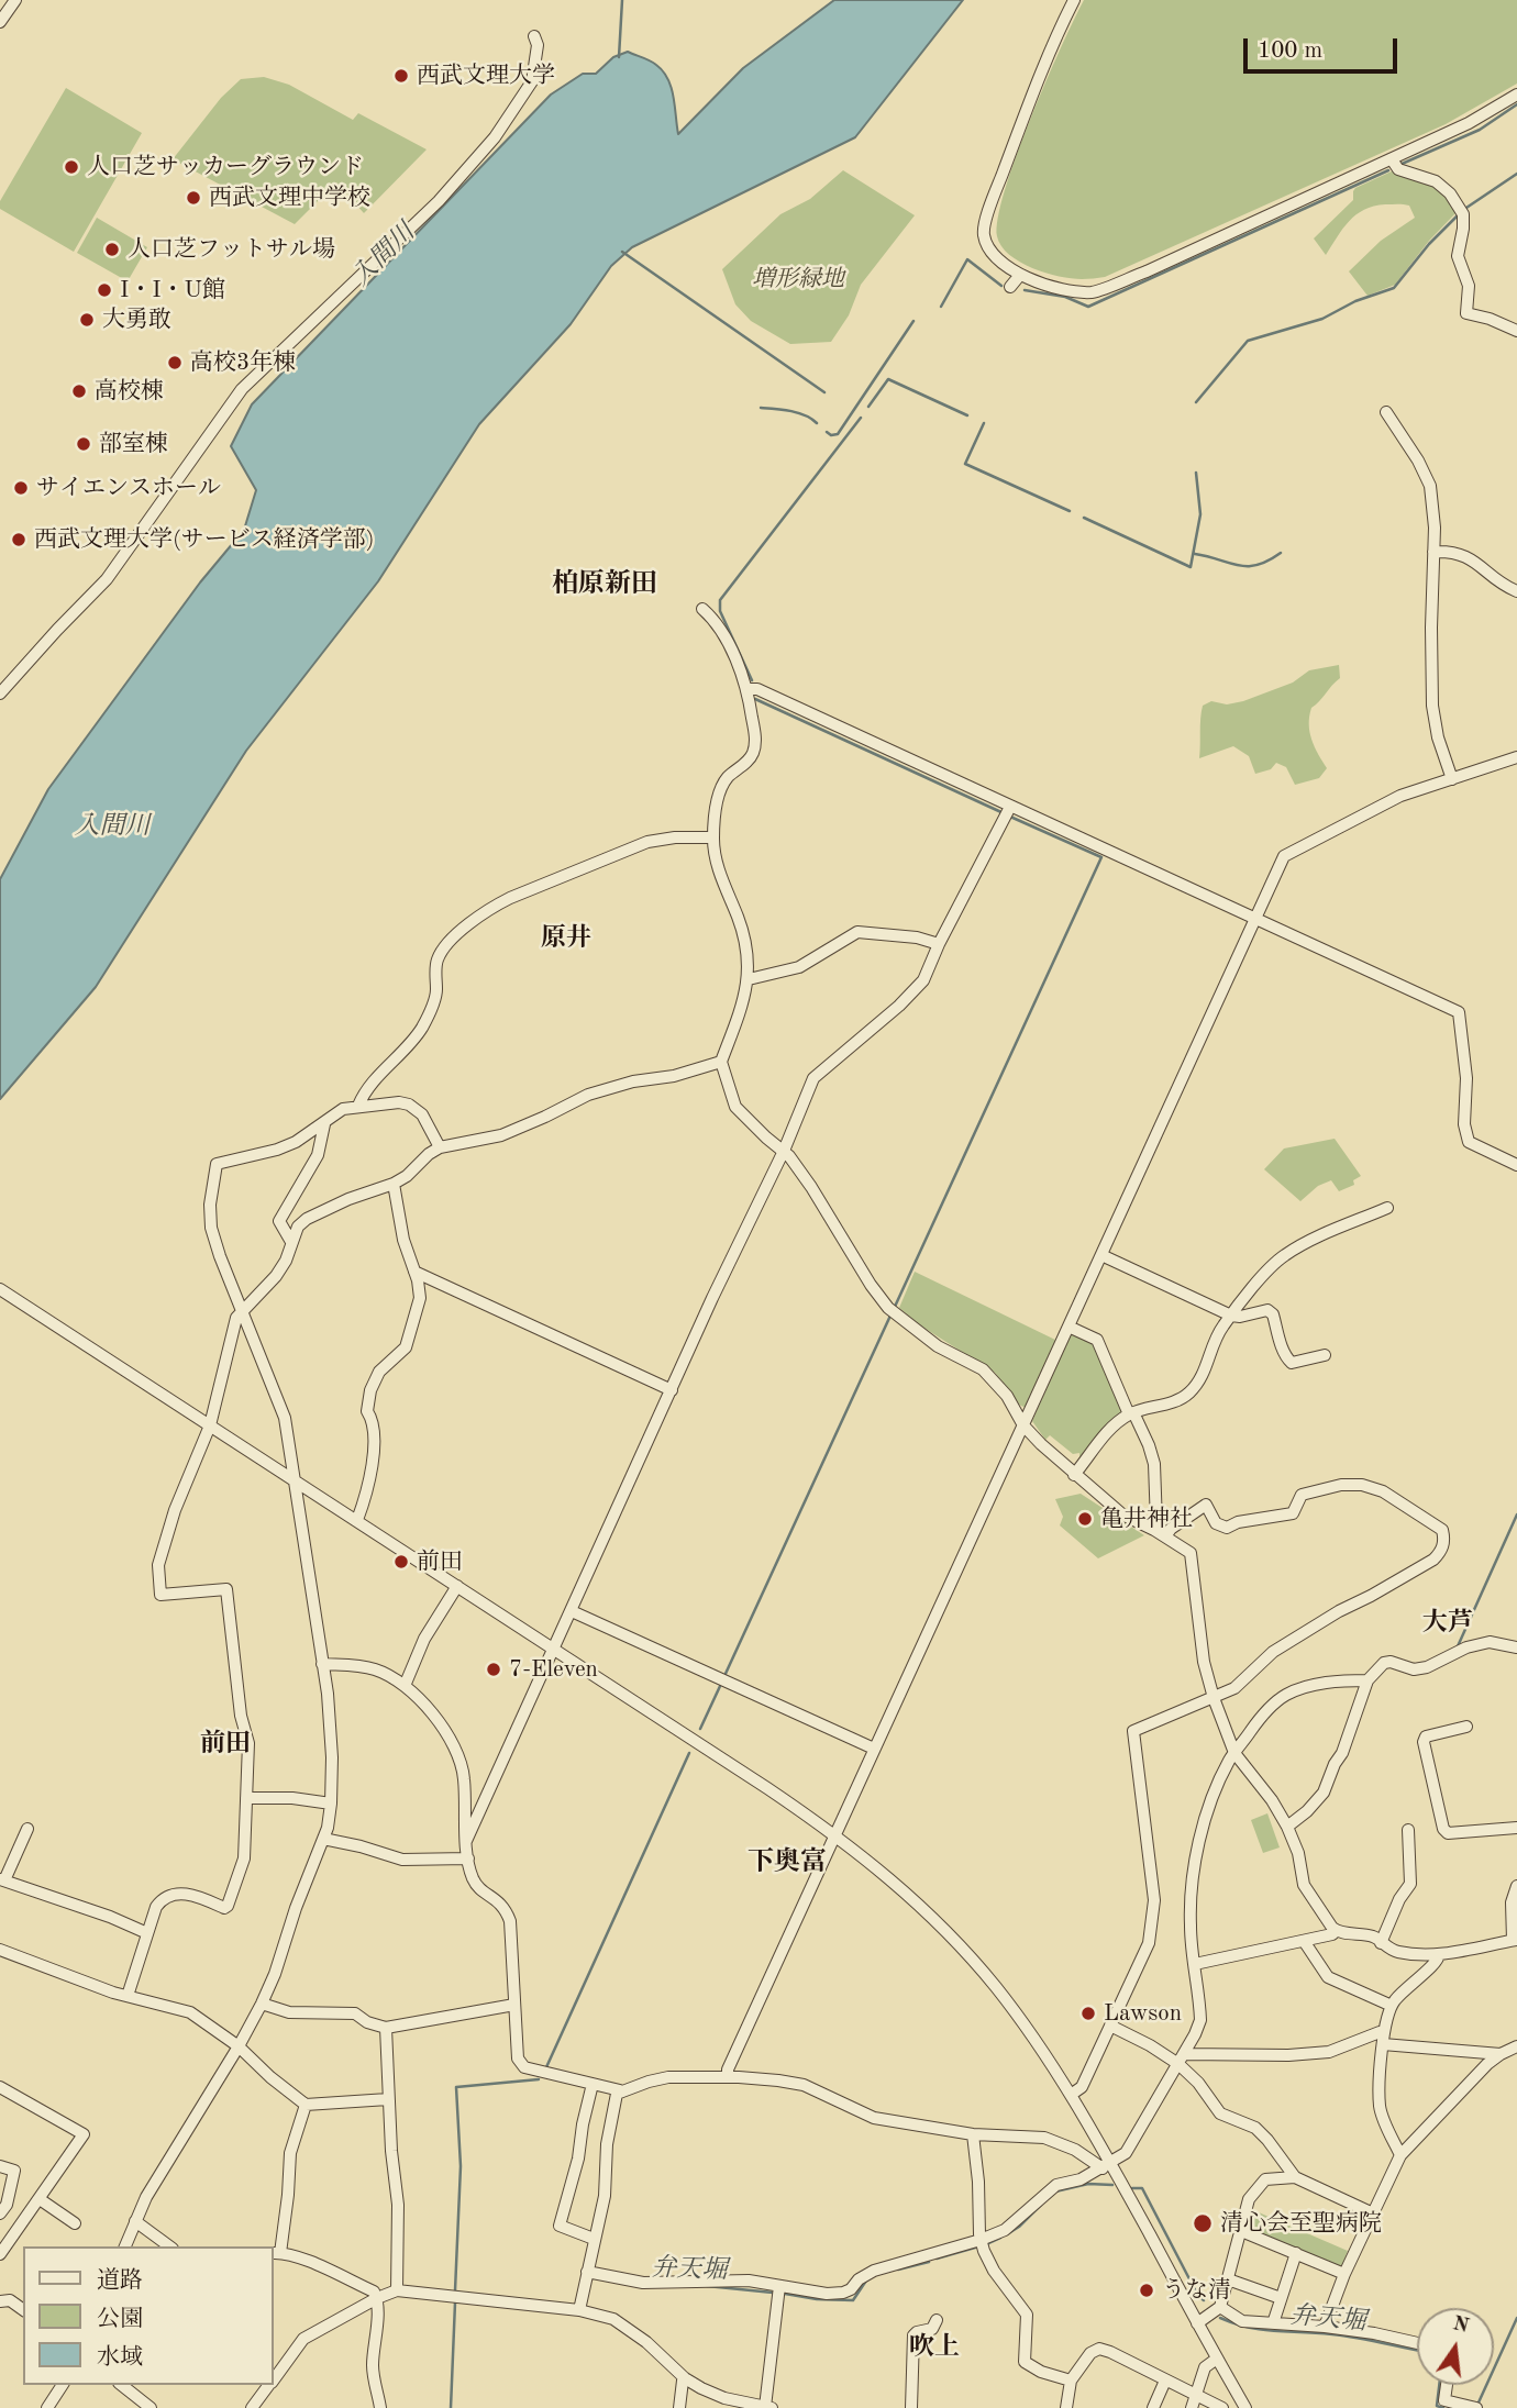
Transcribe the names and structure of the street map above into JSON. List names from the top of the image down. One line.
{"districts":["柏原新田","原井","大芦","前田","下奥富","吹上"],"water":["入間川","弁天堀"],"parks":["増形緑地"],"places":["西武文理大学","人口芝サッカーグラウンド","西武文理中学校","人口芝フットサル場","I・I・U館","大勇敢","高校3年棟","高校棟","部室棟","サイエンスホール","西武文理大学(サービス経済学部)","亀井神社","前田","7-Eleven","Lawson","清心会至聖病院","うな清"],"legend":["道路","公園","水域"],"scale_bar":"100 m","north":"top"}
